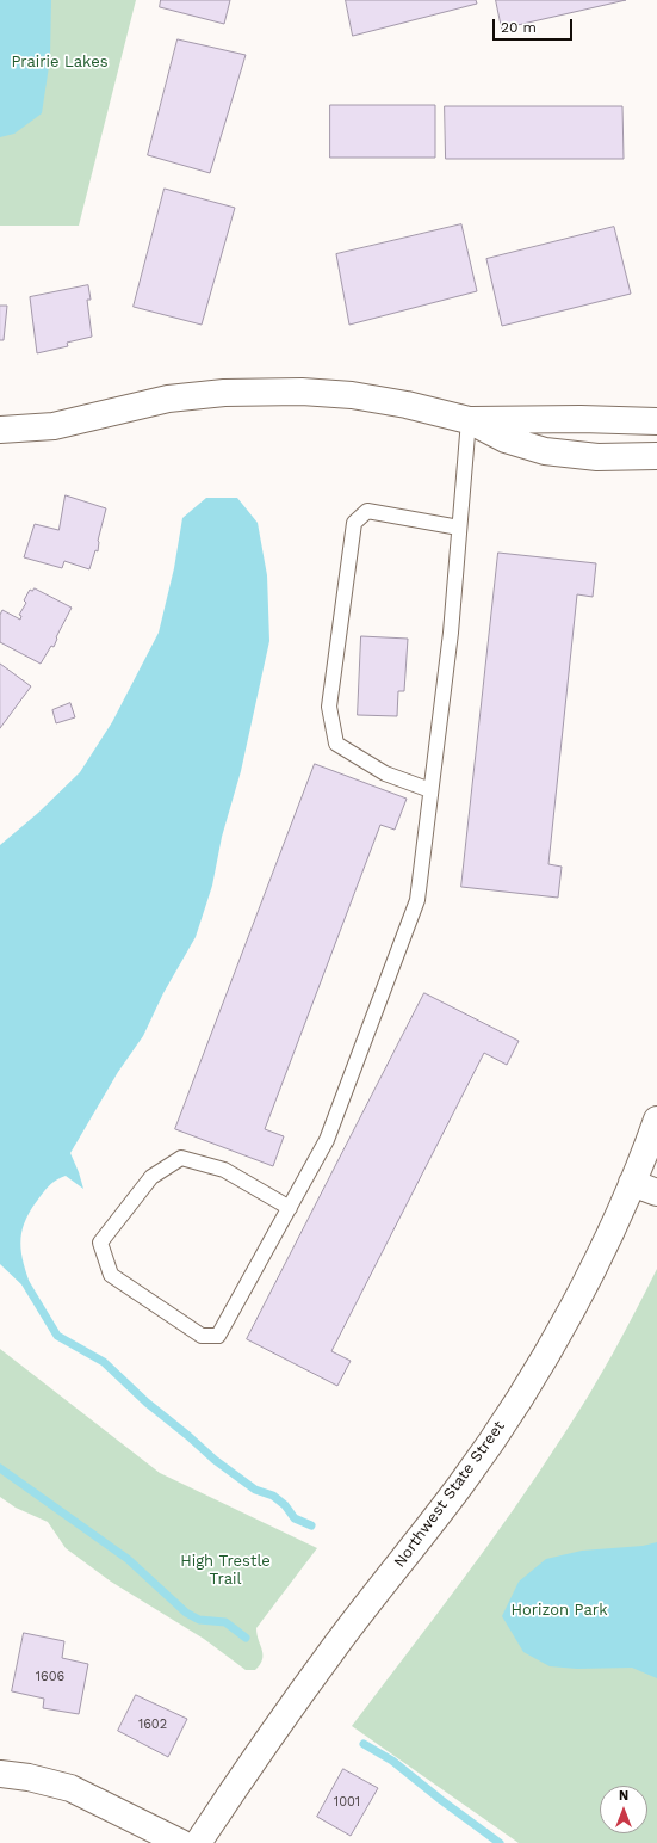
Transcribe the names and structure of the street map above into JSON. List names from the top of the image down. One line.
{"streets":{"street":["Northwest State Street"]},"parks":["Prairie Lakes","High Trestle Trail","Horizon Park"],"house_numbers":["1606","1602","1001"],"scale_bar":"20 m","north":"top"}
